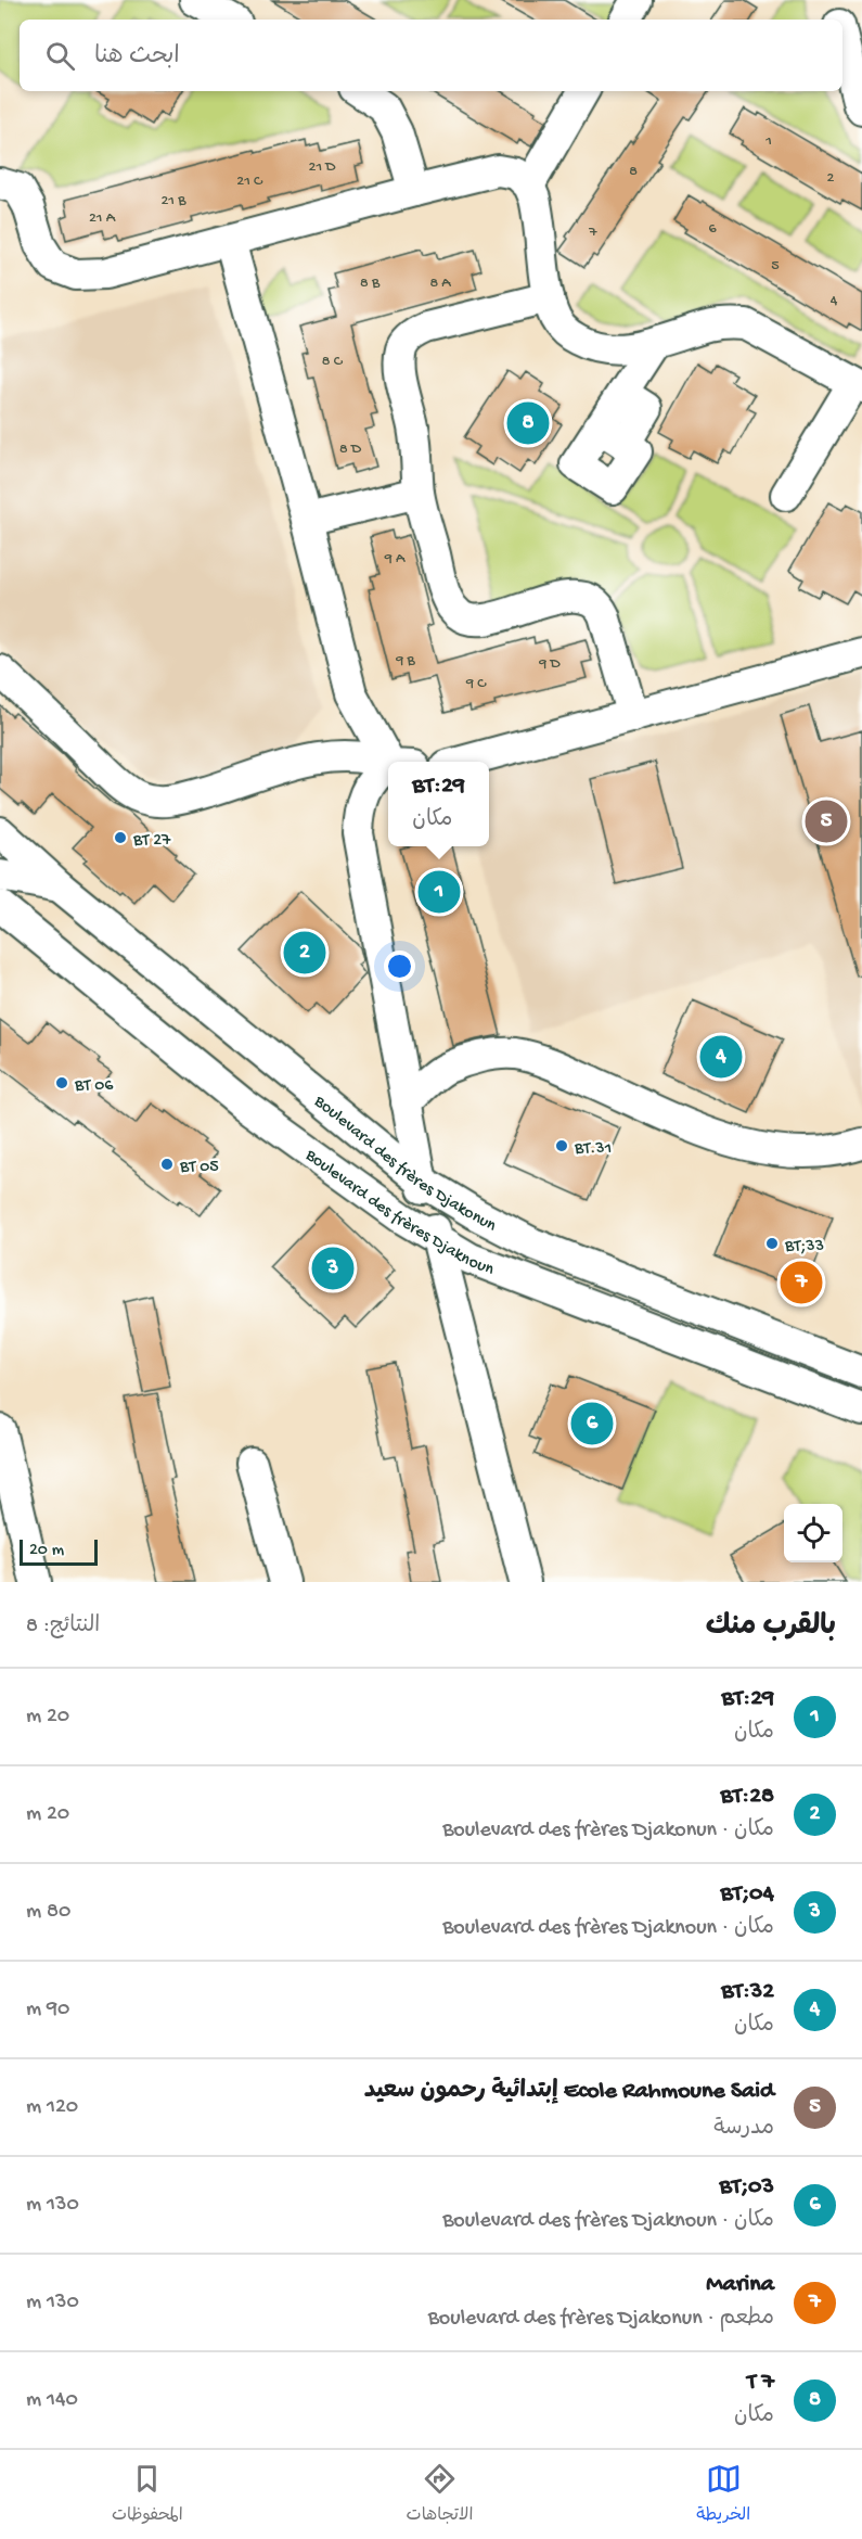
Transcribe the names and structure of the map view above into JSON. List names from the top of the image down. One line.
{"streets":{"street":["Boulevard des frères Djakonun","Boulevard des frères Djaknoun"]},"places":["BT 27","BT 06","BT.31","BT 05","BT;33"],"house_numbers":["1","21 D","8","2","21 C","21 B","21 A","6","7","5","8 B","8 A","4","8 C","8 D","9 A","9 B","9 D","9 C"],"scale_bar":"20 m","page":{"search":"ابحث هنا","pins":["8","5","1","2","4","3","7","6"],"popup":["BT:29","مكان"],"scale":"20 m","heading":["بالقرب منك","النتائج: 8"],"list":[{"mark":"1","name":"BT:29","note":"مكان","value":"20 m"},{"mark":"2","name":"BT:28","note":"مكان · Boulevard des frères Djakonun","value":"20 m"},{"mark":"3","name":"BT;04","note":"مكان · Boulevard des frères Djaknoun","value":"80 m"},{"mark":"4","name":"BT:32","note":"مكان","value":"90 m"},{"mark":"5","name":"Ecole Rahmoune Said إبتدائية رحمون سعيد","note":"مدرسة","value":"120 m"},{"mark":"6","name":"BT;03","note":"مكان · Boulevard des frères Djaknoun","value":"130 m"},{"mark":"7","name":"Marina","note":"مطعم · Boulevard des frères Djakonun","value":"130 m"},{"mark":"8","name":"T 7","note":"مكان","value":"140 m"}],"nav":["الخريطة","الاتجاهات","المحفوظات"]}}
